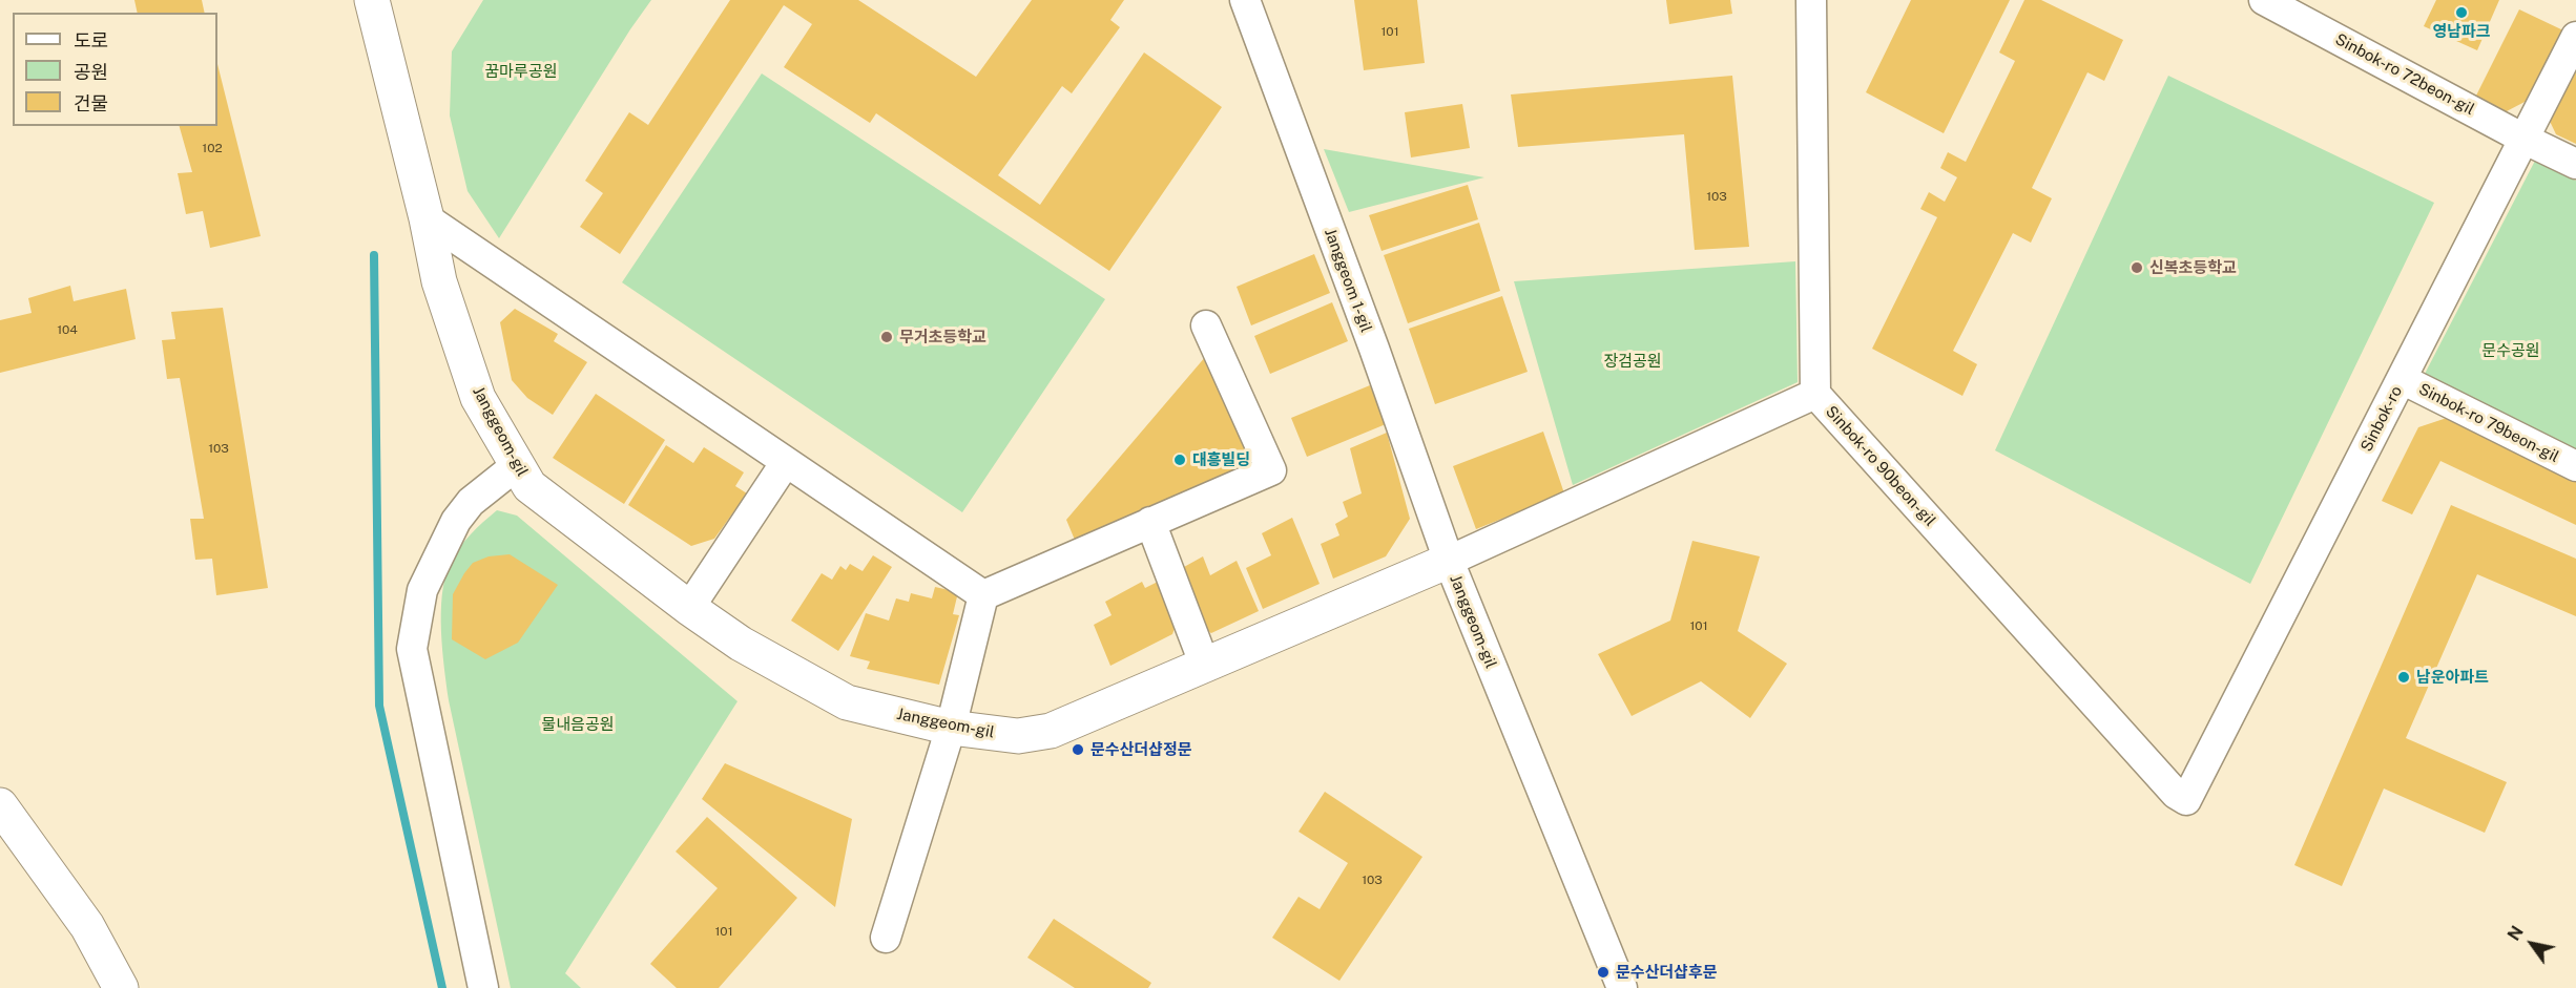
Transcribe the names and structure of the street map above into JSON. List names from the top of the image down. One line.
{"streets":{"main road":["Janggeom-gil"],"street":["Sinbok-ro 72beon-gil","Janggeom 1-gil","Sinbok-ro","Sinbok-ro 79beon-gil","Sinbok-ro 90beon-gil"]},"crossings":[["Sinbok-ro 72beon-gil","Sinbok-ro"],["Janggeom 1-gil","Janggeom-gil"],["Sinbok-ro","Sinbok-ro 79beon-gil"],["Sinbok-ro","Sinbok-ro 90beon-gil"]],"parks":["꿈마루공원","문수공원","장검공원","물내음공원"],"places":["영남파크","신복초등학교","무거초등학교","대흥빌딩","남운아파트","문수산더샵정문","문수산더샵후문"],"house_numbers":["101","102","103","104","103","101","103","101"],"legend":["도로","공원","건물"],"north":"top left"}
